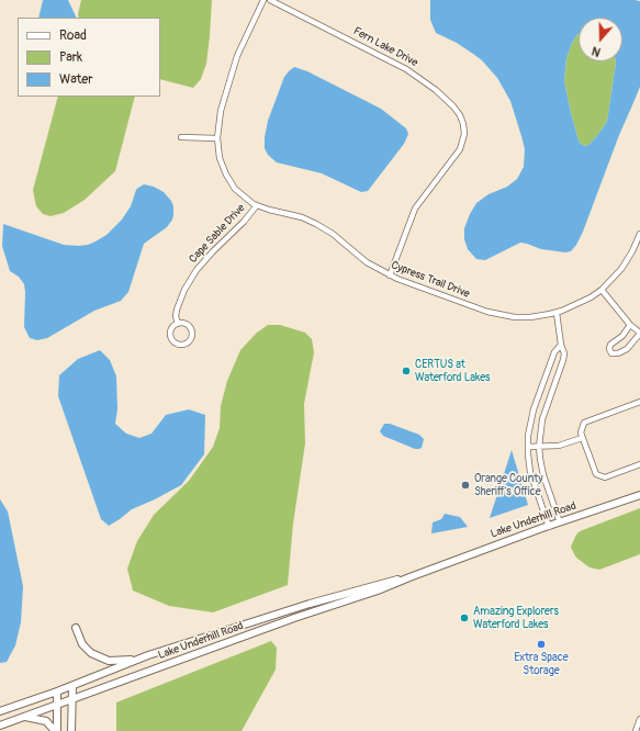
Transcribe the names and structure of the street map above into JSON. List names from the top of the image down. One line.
{"streets":{"street":["Fern Lake Drive","Cape Sable Drive","Cypress Trail Drive","Lake Underhill Road"]},"crossings":[["Fern Lake Drive","Cypress Trail Drive"],["Cape Sable Drive","Cypress Trail Drive"]],"places":["CERTUS at Waterford Lakes","Orange County Sheriff's Office","Amazing Explorers Waterford Lakes","Extra Space Storage"],"legend":["Road","Park","Water"],"north":"bottom"}
